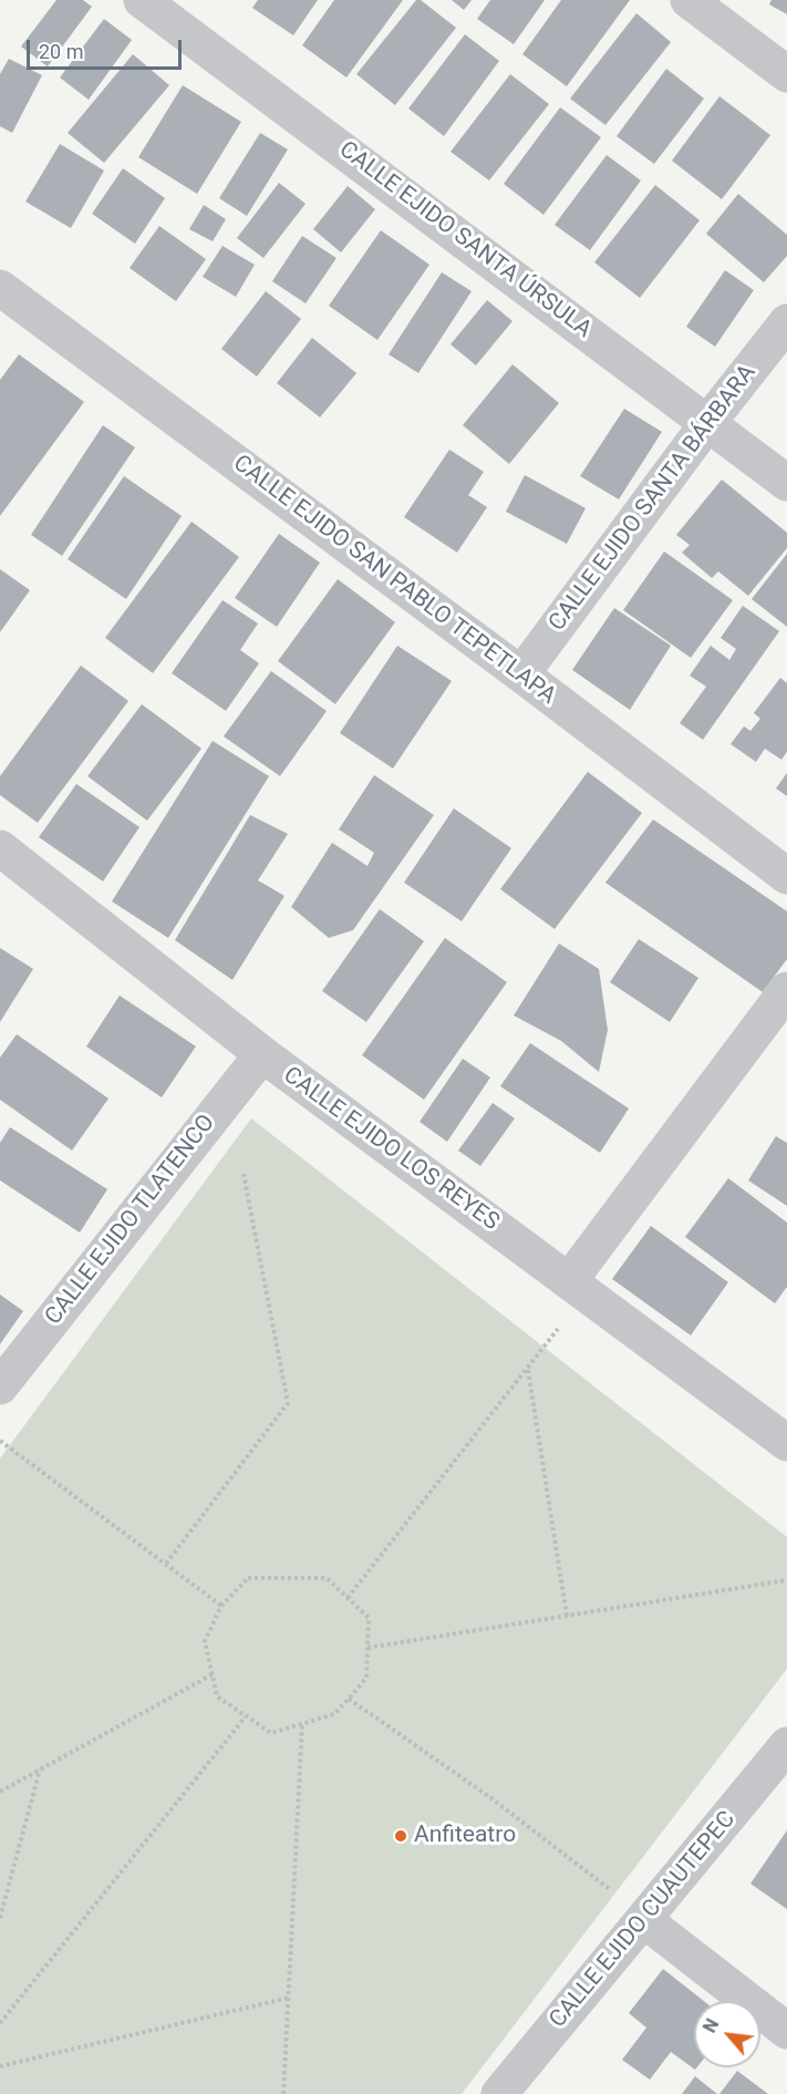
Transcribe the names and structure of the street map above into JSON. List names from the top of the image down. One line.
{"streets":{"street":["CALLE EJIDO SANTA ÚRSULA","CALLE EJIDO SANTA BÁRBARA","CALLE EJIDO SAN PABLO TEPETLAPA","CALLE EJIDO LOS REYES","CALLE EJIDO TLATENCO","CALLE EJIDO CUAUTEPEC"]},"crossings":[["CALLE EJIDO SANTA ÚRSULA","CALLE EJIDO SANTA BÁRBARA"],["CALLE EJIDO SANTA BÁRBARA","CALLE EJIDO SAN PABLO TEPETLAPA"],["CALLE EJIDO LOS REYES","CALLE EJIDO TLATENCO"]],"places":["Anfiteatro"],"scale_bar":"20 m","north":"top left"}
